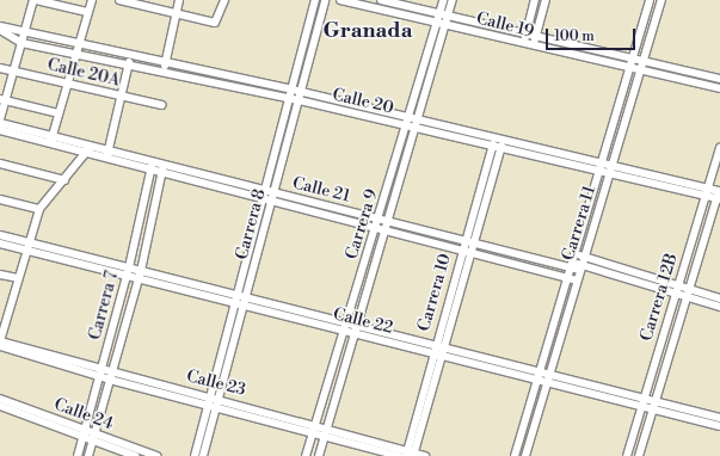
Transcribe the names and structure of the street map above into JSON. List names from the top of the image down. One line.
{"streets":{"street":["Calle 19","Calle 20A","Calle 20","Calle 21","Carrera 11","Carrera 8","Carrera 9","Carrera 10","Carrera 12B","Carrera 7","Calle 22","Calle 23","Calle 24"]},"crossings":[["Calle 19","Carrera 11"],["Calle 19","Carrera 9"],["Calle 20","Carrera 11"],["Calle 20","Carrera 8"],["Calle 20","Carrera 9"],["Calle 20","Carrera 10"],["Calle 20","Carrera 12B"],["Calle 21","Carrera 11"],["Calle 21","Carrera 8"],["Calle 21","Carrera 9"],["Calle 21","Carrera 10"],["Calle 21","Carrera 12B"],["Calle 21","Carrera 7"],["Carrera 11","Calle 22"],["Carrera 8","Calle 22"],["Carrera 8","Calle 23"],["Carrera 9","Calle 22"],["Carrera 9","Calle 23"],["Carrera 10","Calle 22"],["Carrera 10","Calle 23"],["Carrera 12B","Calle 22"],["Carrera 7","Calle 22"],["Carrera 7","Calle 23"],["Carrera 7","Calle 24"]],"districts":["Granada"],"scale_bar":"100 m"}
